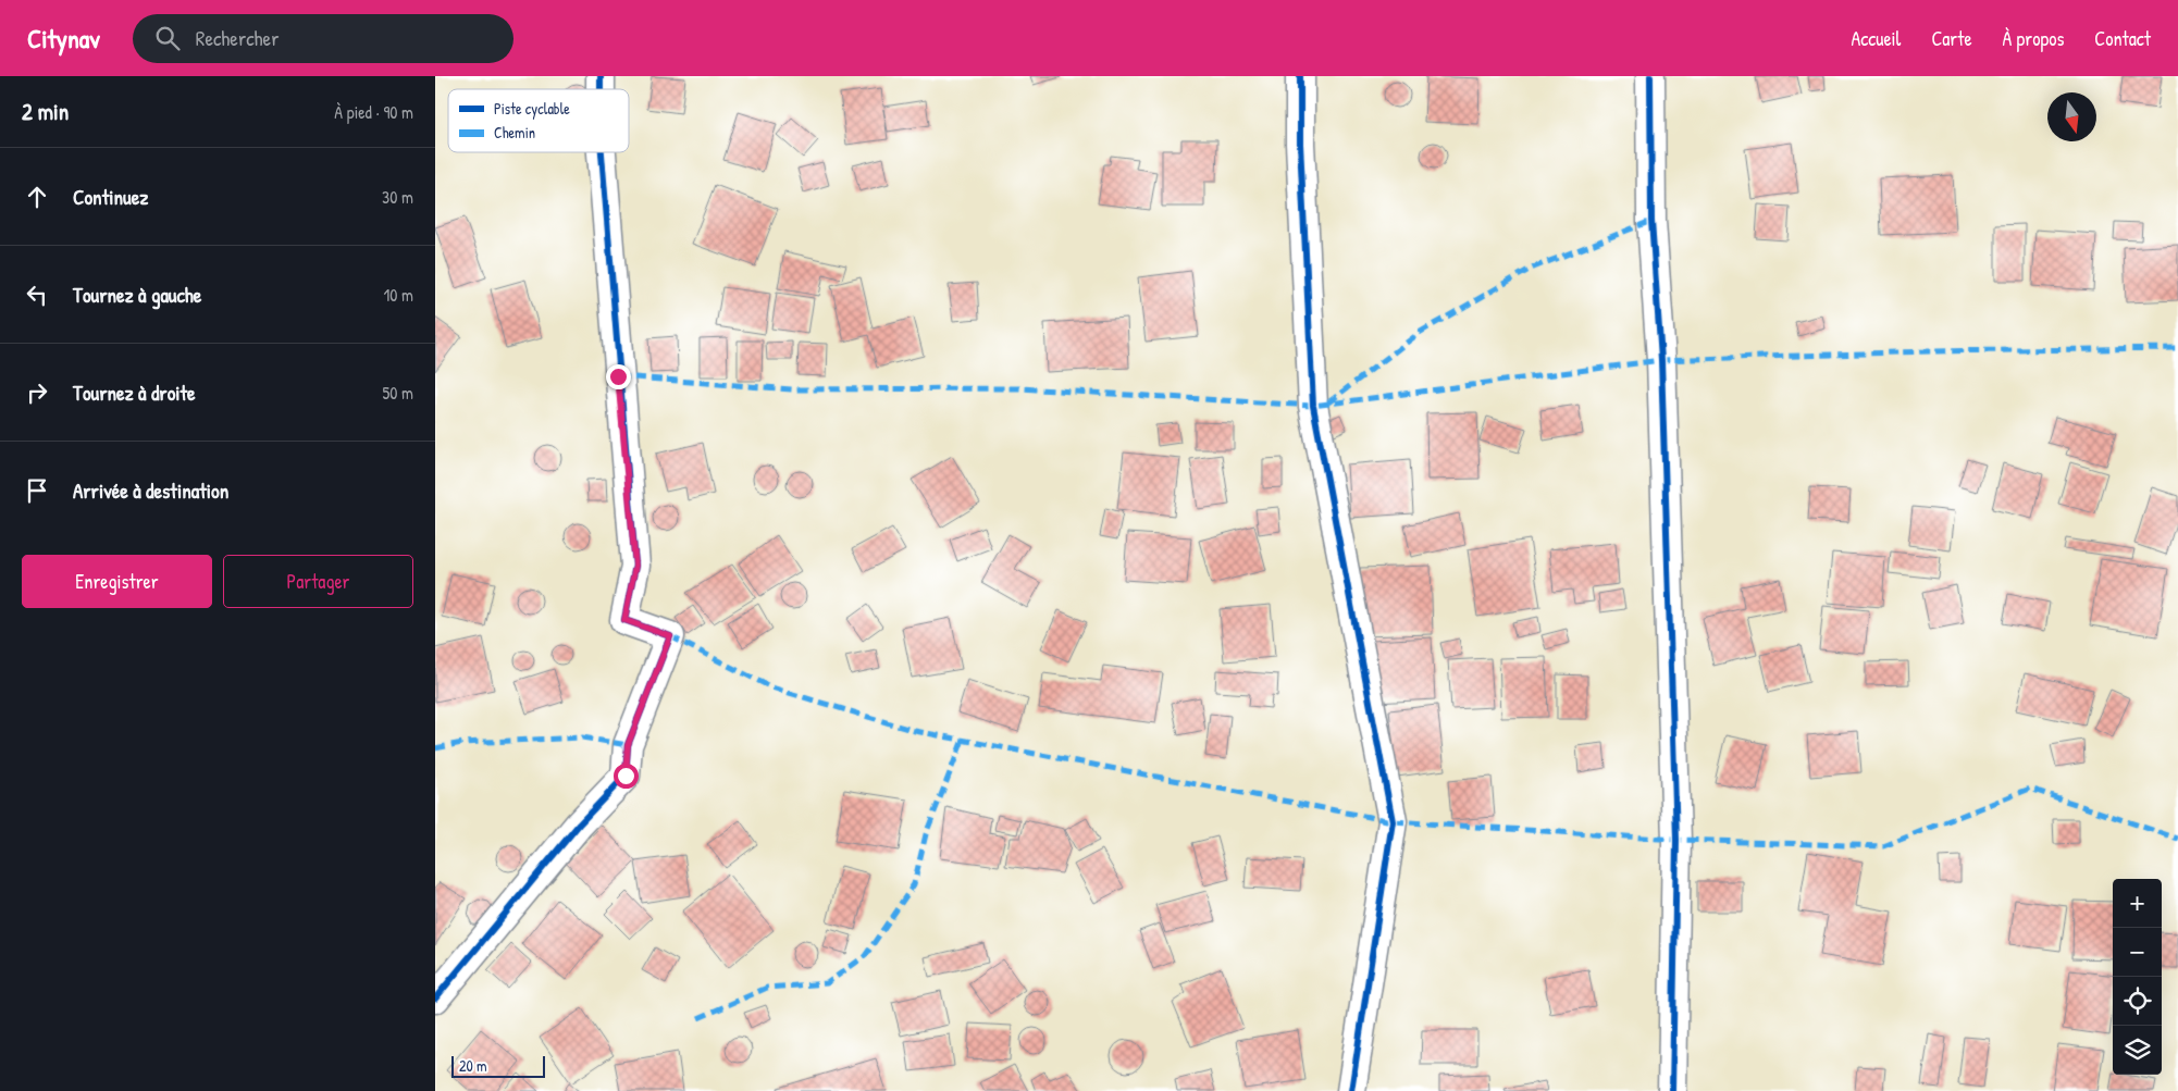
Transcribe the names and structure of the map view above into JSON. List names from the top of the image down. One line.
{"legend":["Piste cyclable","Chemin"],"scale_bar":"20 m","north":"bottom","page":{"header":"Citynav","search":"Rechercher","nav":["Accueil","Carte","À propos","Contact"],"heading":["2 min","À pied · 90 m"],"list":[["Continuez","30 m"],["Tournez à gauche","10 m"],["Tournez à droite","50 m"],"Arrivée à destination"],"buttons":["Enregistrer","Partager"],"map_buttons":["+","−"],"scale":"20 m"}}
